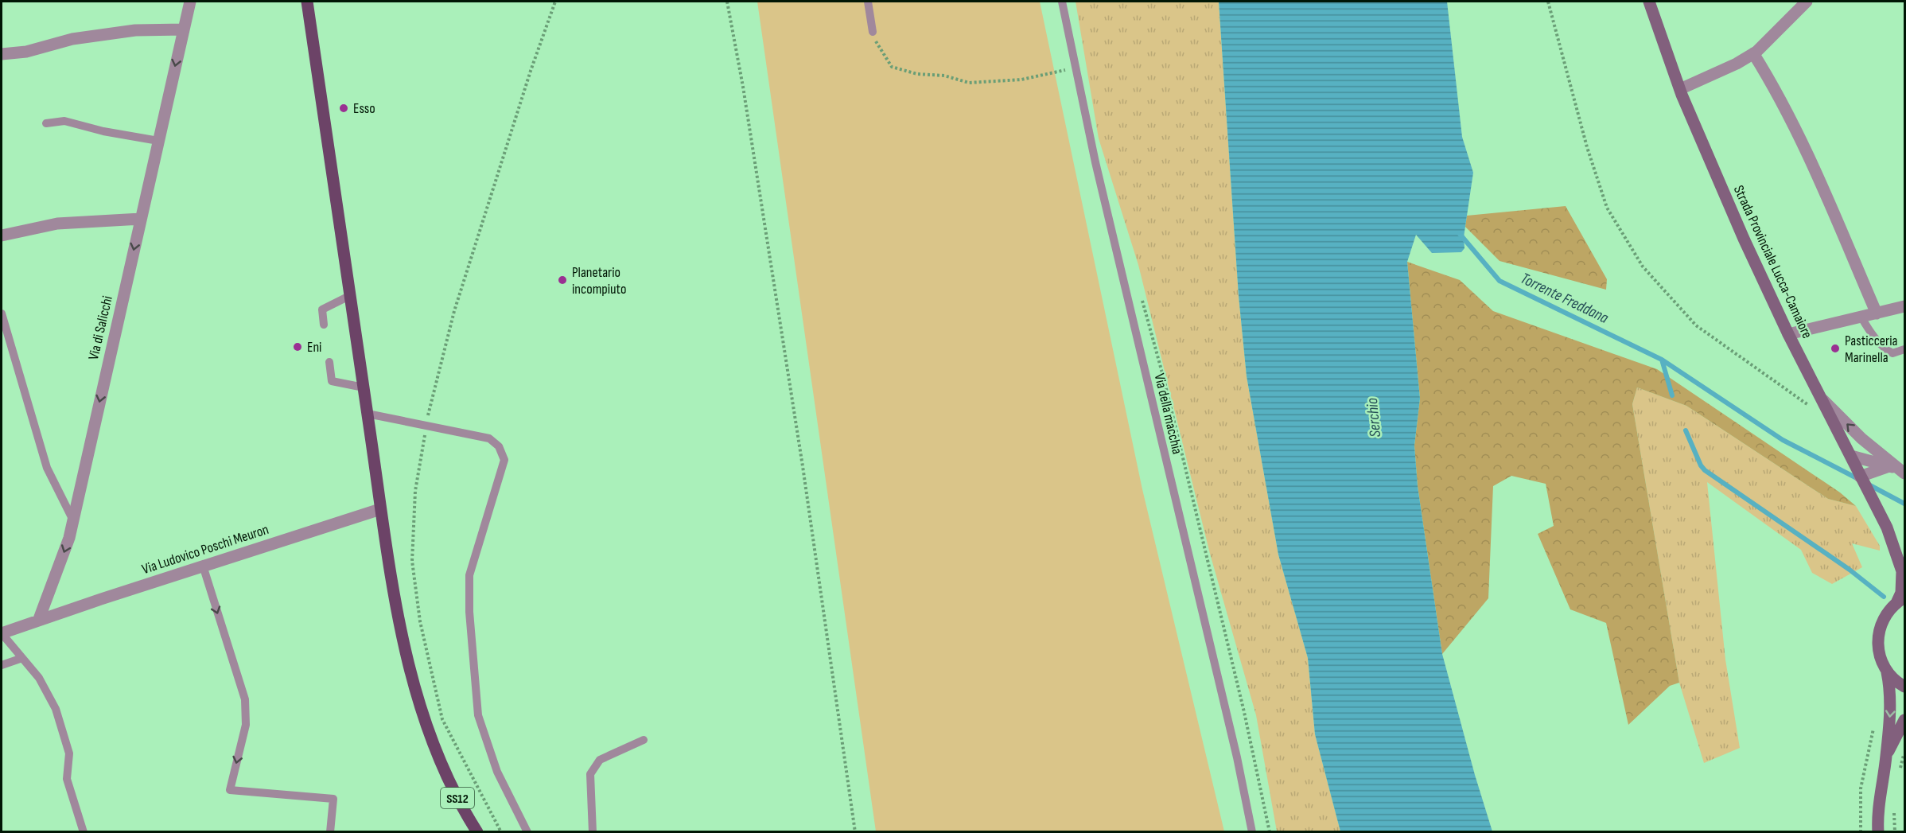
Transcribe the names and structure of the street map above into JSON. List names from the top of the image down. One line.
{"streets":{"main road":["Strada Provinciale Lucca-Camaiore","SS12"],"street":["Via di Salicchi","Via Ludovico Poschi Meuron"],"lane":["Via della macchia"]},"crossings":[["Via di Salicchi","Via Ludovico Poschi Meuron"],["Via Ludovico Poschi Meuron","SS12"]],"one_way":["Via di Salicchi"],"water":["Torrente Freddana","Serchio"],"places":["Esso","Planetario incompiuto","Eni","Pasticceria Marinella"]}
